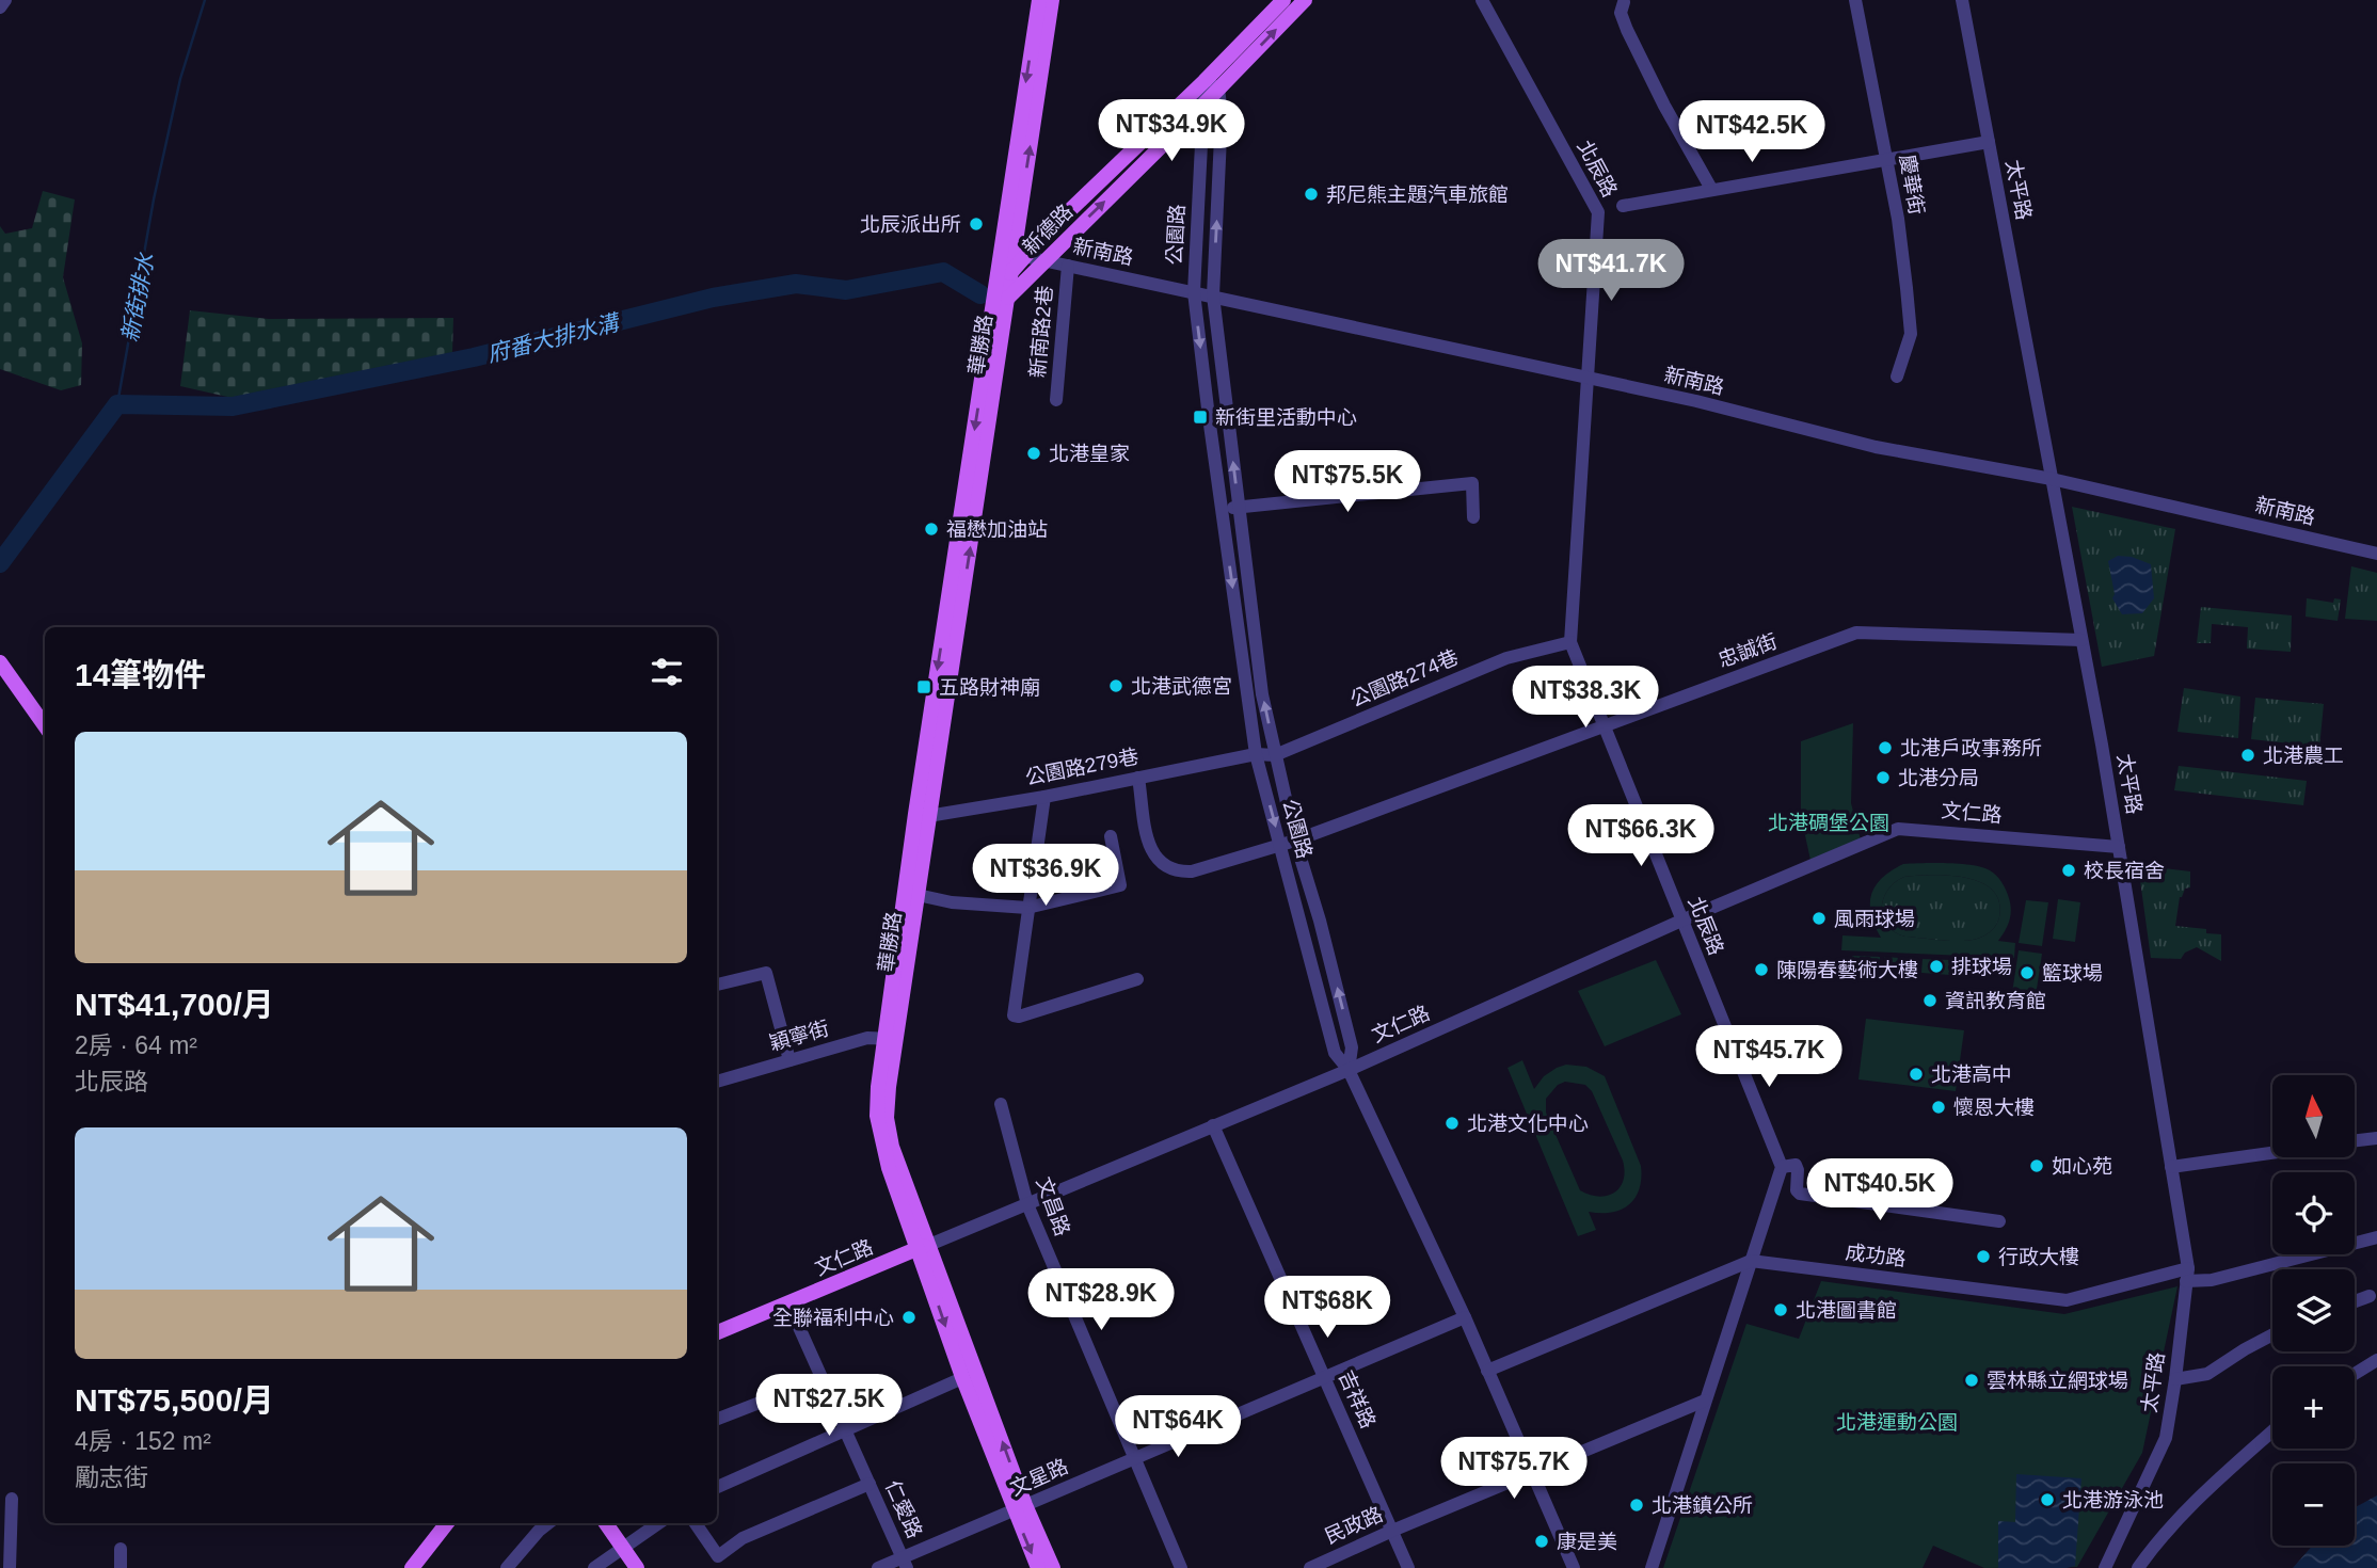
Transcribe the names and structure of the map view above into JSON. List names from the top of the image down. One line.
{"streets":{"main road":["新德路","華勝路","文仁路"],"street":["北辰路","慶華街","太平路","公園路","新南路","新南路2巷","忠誠街","公園路274巷","公園路279巷","穎寧街","文昌路","成功路","吉祥路","文星路","仁愛路","民政路"]},"crossings":[["北辰路","新南路"],["北辰路","忠誠街"],["北辰路","公園路274巷"],["北辰路","文仁路"],["太平路","新南路"],["太平路","忠誠街"],["太平路","文仁路"],["太平路","成功路"],["新德路","公園路"],["新德路","新南路"],["新德路","華勝路"],["公園路","新南路"],["公園路","忠誠街"],["公園路","公園路274巷"],["公園路","公園路279巷"],["公園路","文仁路"],["公園路","成功路"],["公園路","文星路"],["公園路","民政路"],["新南路","新南路2巷"],["新南路","華勝路"],["華勝路","公園路279巷"],["華勝路","文仁路"],["華勝路","穎寧街"],["華勝路","文星路"],["忠誠街","公園路279巷"],["公園路274巷","公園路279巷"],["文仁路","文昌路"],["文仁路","吉祥路"],["文仁路","仁愛路"],["文昌路","文星路"],["吉祥路","文星路"],["吉祥路","民政路"],["文星路","仁愛路"]],"water":["新街排水","府番大排水溝"],"parks":["北港碉堡公園","北港運動公園"],"places":{"other":["邦尼熊主題汽車旅館","北辰派出所","北港皇家","福懋加油站","北港武德宮","北港戶政事務所","北港農工","北港分局","校長宿舍","風雨球場","排球場","陳陽春藝術大樓","籃球場","資訊教育館","北港高中","懷恩大樓","北港文化中心","如心苑","行政大樓","北港圖書館","全聯福利中心","雲林縣立網球場","北港游泳池","北港鎮公所","康是美"],"transit":["新街里活動中心","五路財神廟"]},"north":"top","page":{"price":["NT$34.9K","NT$42.5K","NT$41.7K","NT$75.5K","NT$38.3K","NT$66.3K","NT$36.9K","NT$45.7K","NT$40.5K","NT$28.9K","NT$68K","NT$27.5K","NT$64K","NT$75.7K"],"heading":"14筆物件","list":[{"name":"NT$41,700/月","note":"2房 · 64 m² · 北辰路"},{"name":"NT$75,500/月","note":"4房 · 152 m² · 勵志街"}],"map_buttons":["+","−"]}}
